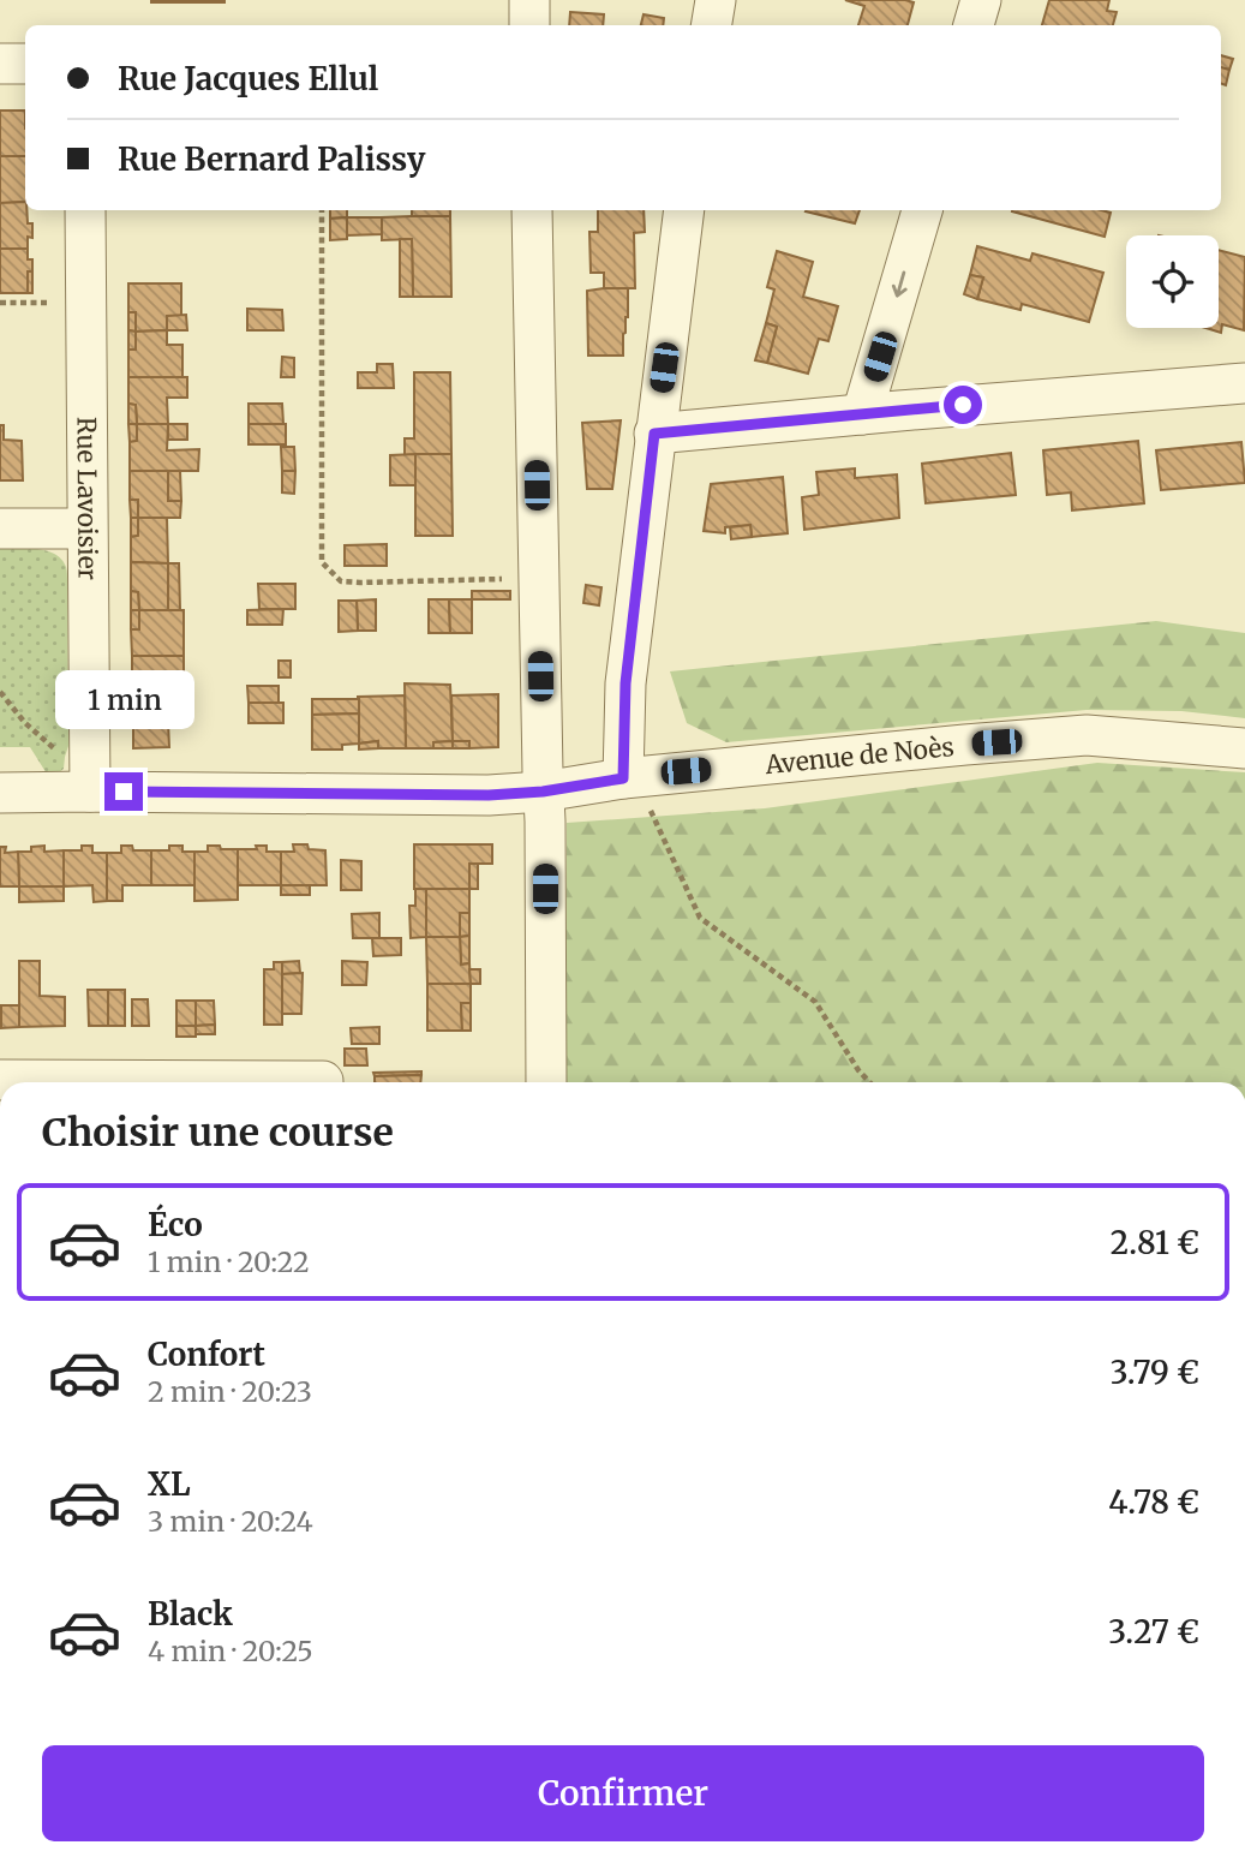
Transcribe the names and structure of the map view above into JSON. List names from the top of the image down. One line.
{"streets":{"street":["Rue Lavoisier","Avenue de Noès"]},"crossings":[["Rue Lavoisier","Avenue de Noès"]],"page":{"banner":["Rue Jacques Ellul","Rue Bernard Palissy"],"bubble":"1 min","heading":"Choisir une course","list":[{"name":"Éco","note":"1 min · 20:22","value":"2.81 €"},{"name":"Confort","note":"2 min · 20:23","value":"3.79 €"},{"name":"XL","note":"3 min · 20:24","value":"4.78 €"},{"name":"Black","note":"4 min · 20:25","value":"3.27 €"}],"buttons":"Confirmer"}}
